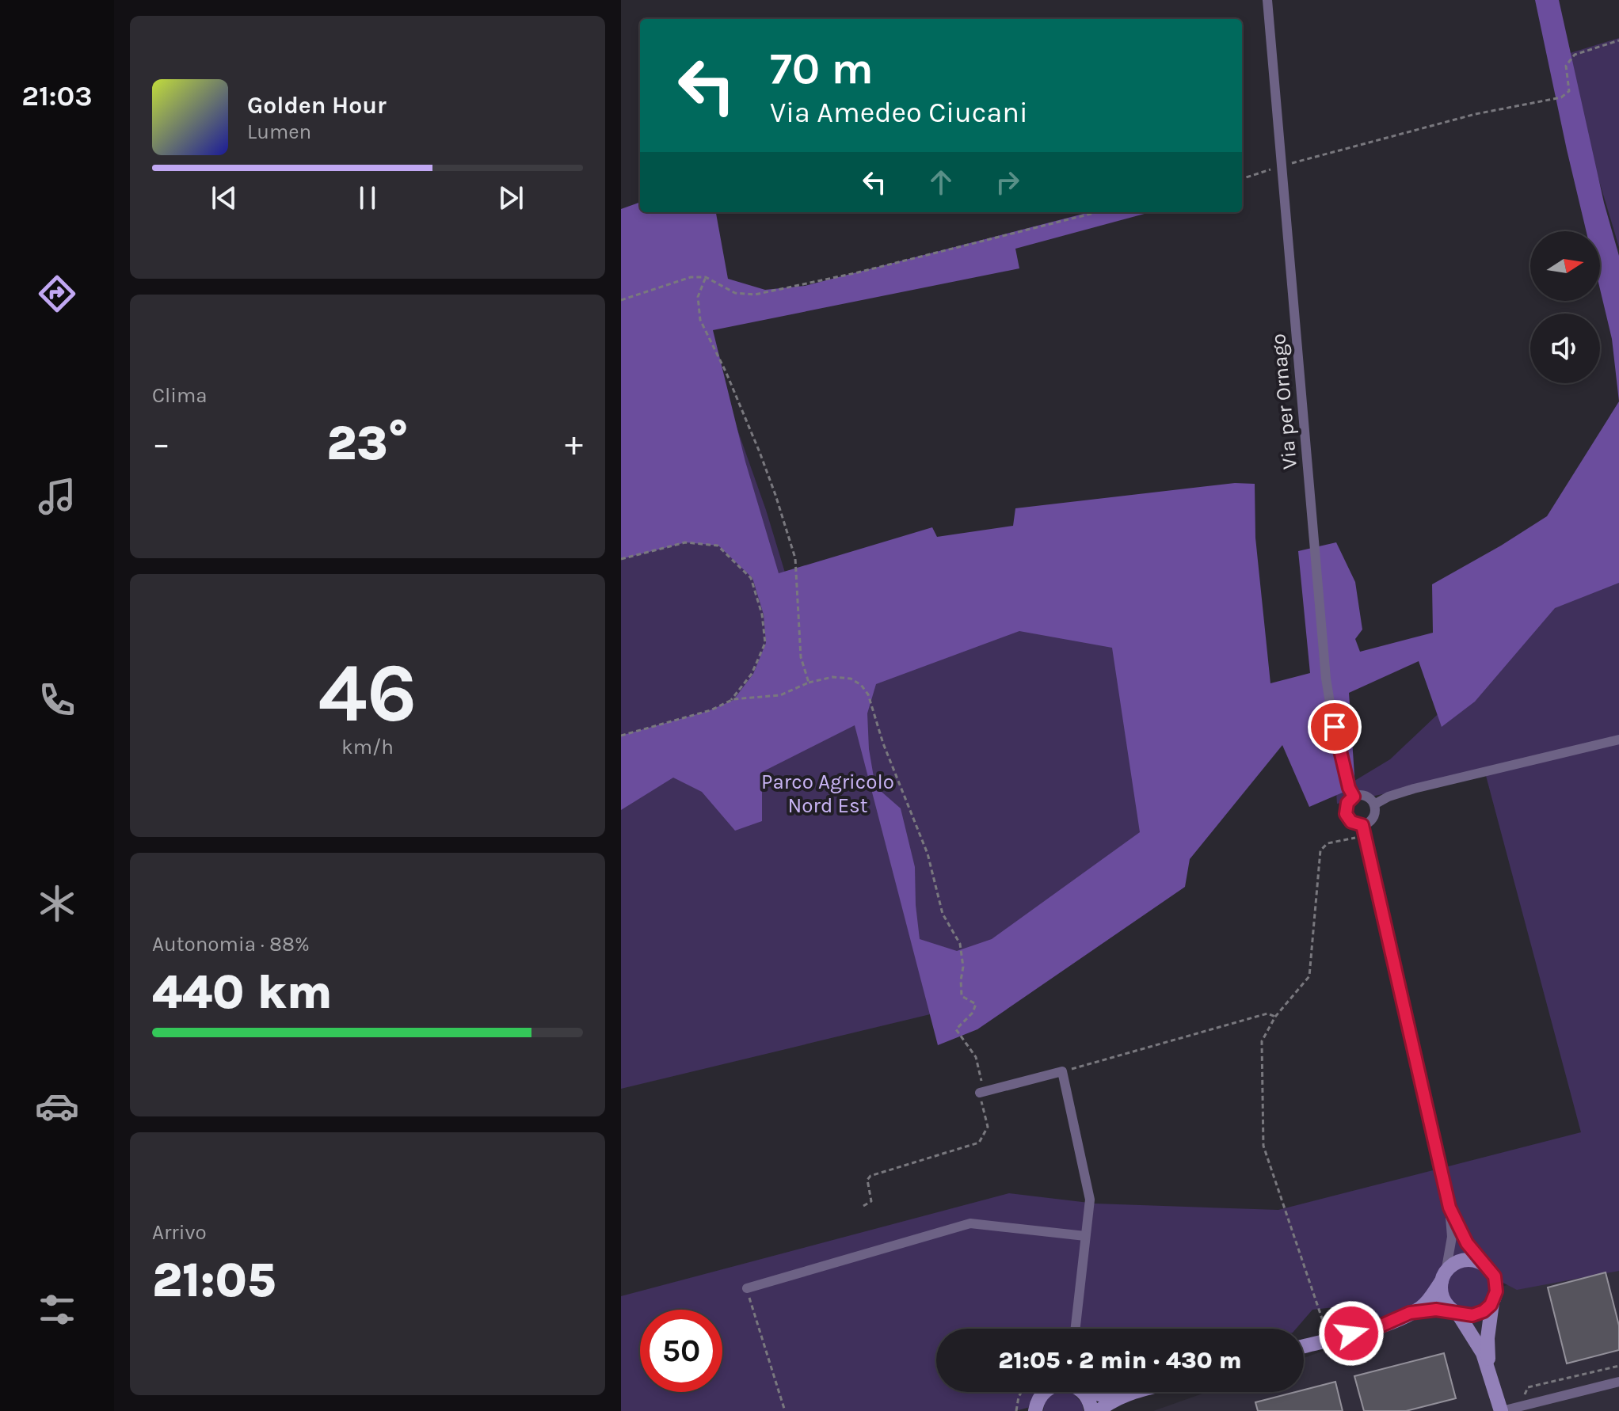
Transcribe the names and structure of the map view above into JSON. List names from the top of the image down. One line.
{"streets":{"street":["Via per Ornago"]},"parks":["Parco Agricolo Nord Est"],"north":"right","page":{"tabs":"21:03","turn":["70 m","Via Amedeo Ciucani"],"song":["Golden Hour","Lumen"],"tile":["Clima",["46","km/h"],["Autonomia · 88%","440 km"],["Arrivo","21:05"]],"heat":["−","23°","+"],"limit":"50","trip":"21:05 · 2 min · 430 m"}}
